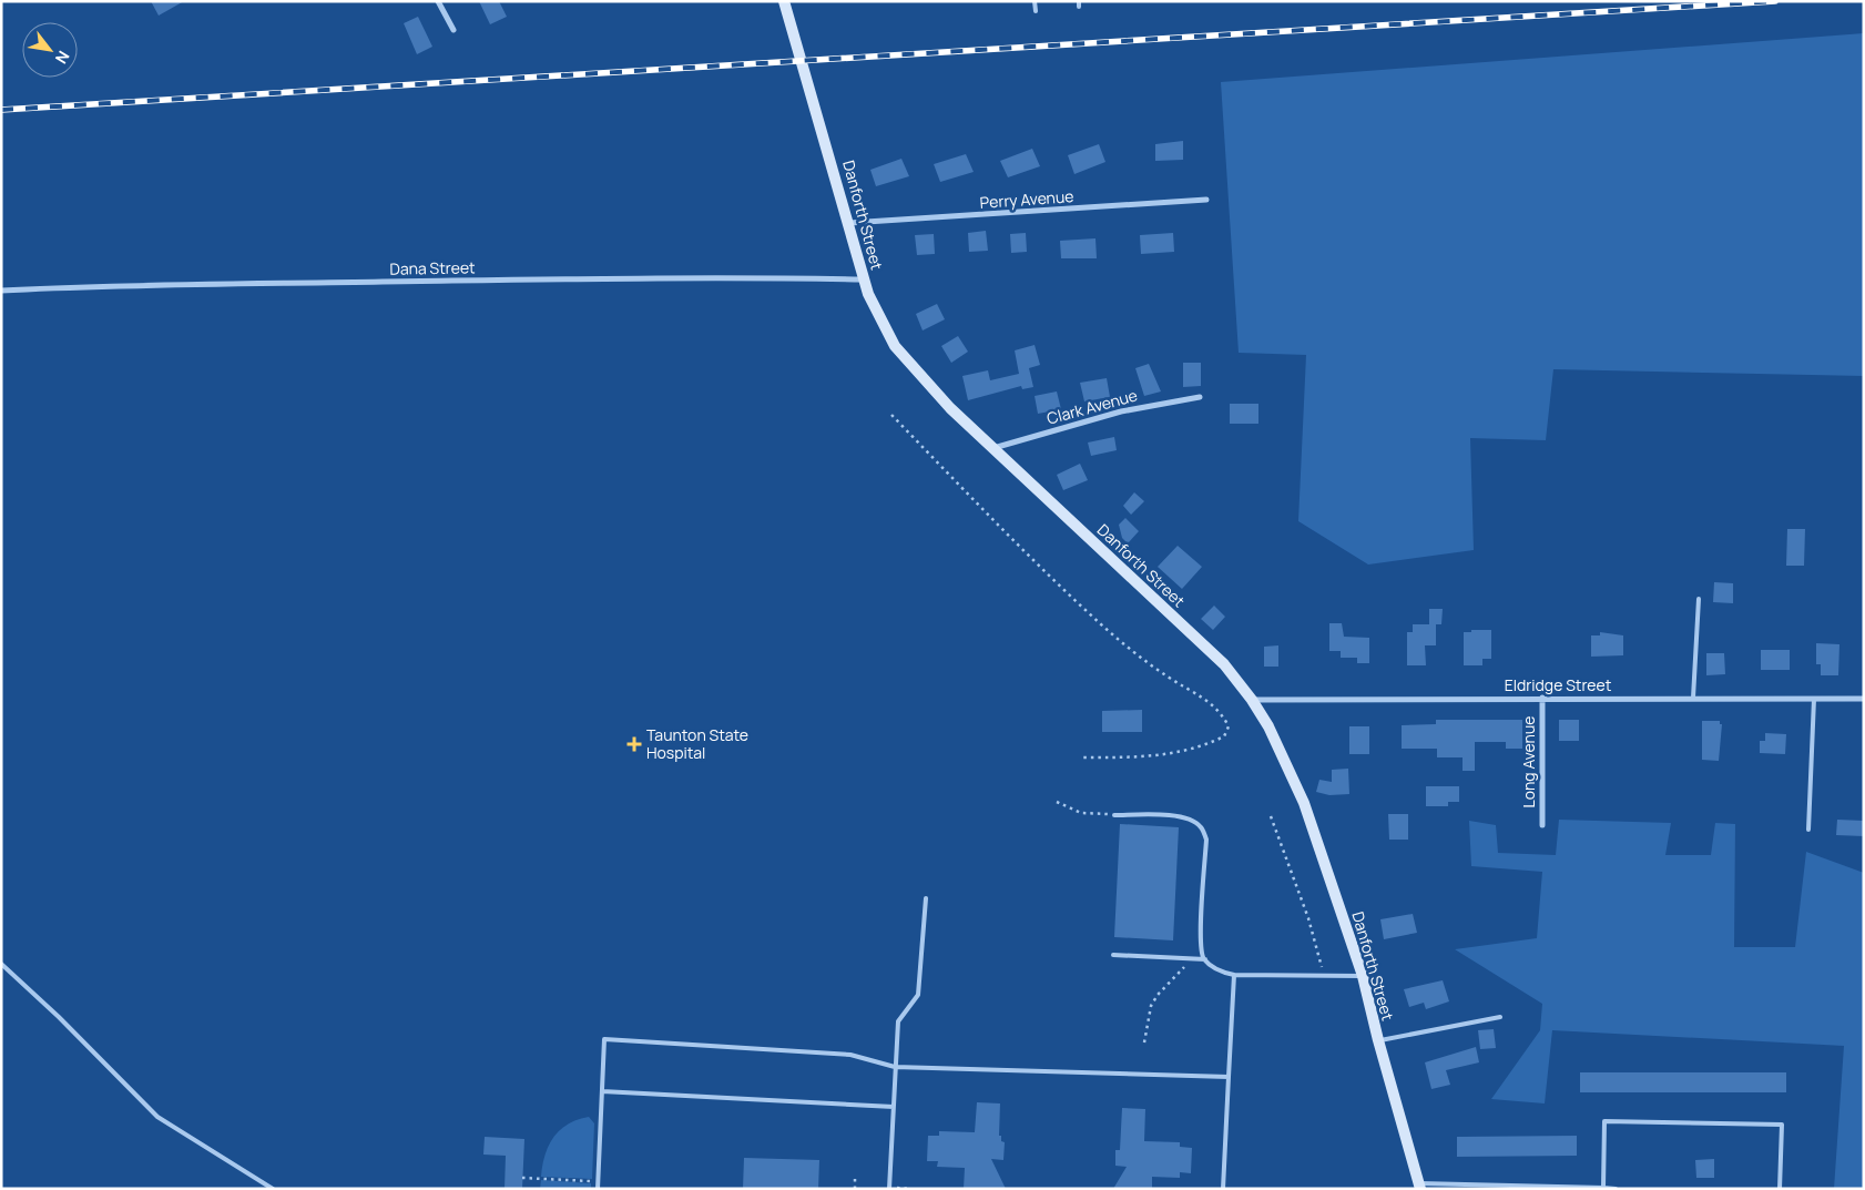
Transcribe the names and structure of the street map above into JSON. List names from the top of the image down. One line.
{"streets":{"street":["Perry Avenue","Danforth Street","Dana Street","Clark Avenue","Eldridge Street","Long Avenue"]},"crossings":[["Perry Avenue","Danforth Street"],["Danforth Street","Dana Street"],["Danforth Street","Clark Avenue"],["Danforth Street","Eldridge Street"],["Eldridge Street","Long Avenue"]],"places":{"health":["Taunton State Hospital"]},"north":"bottom right"}
